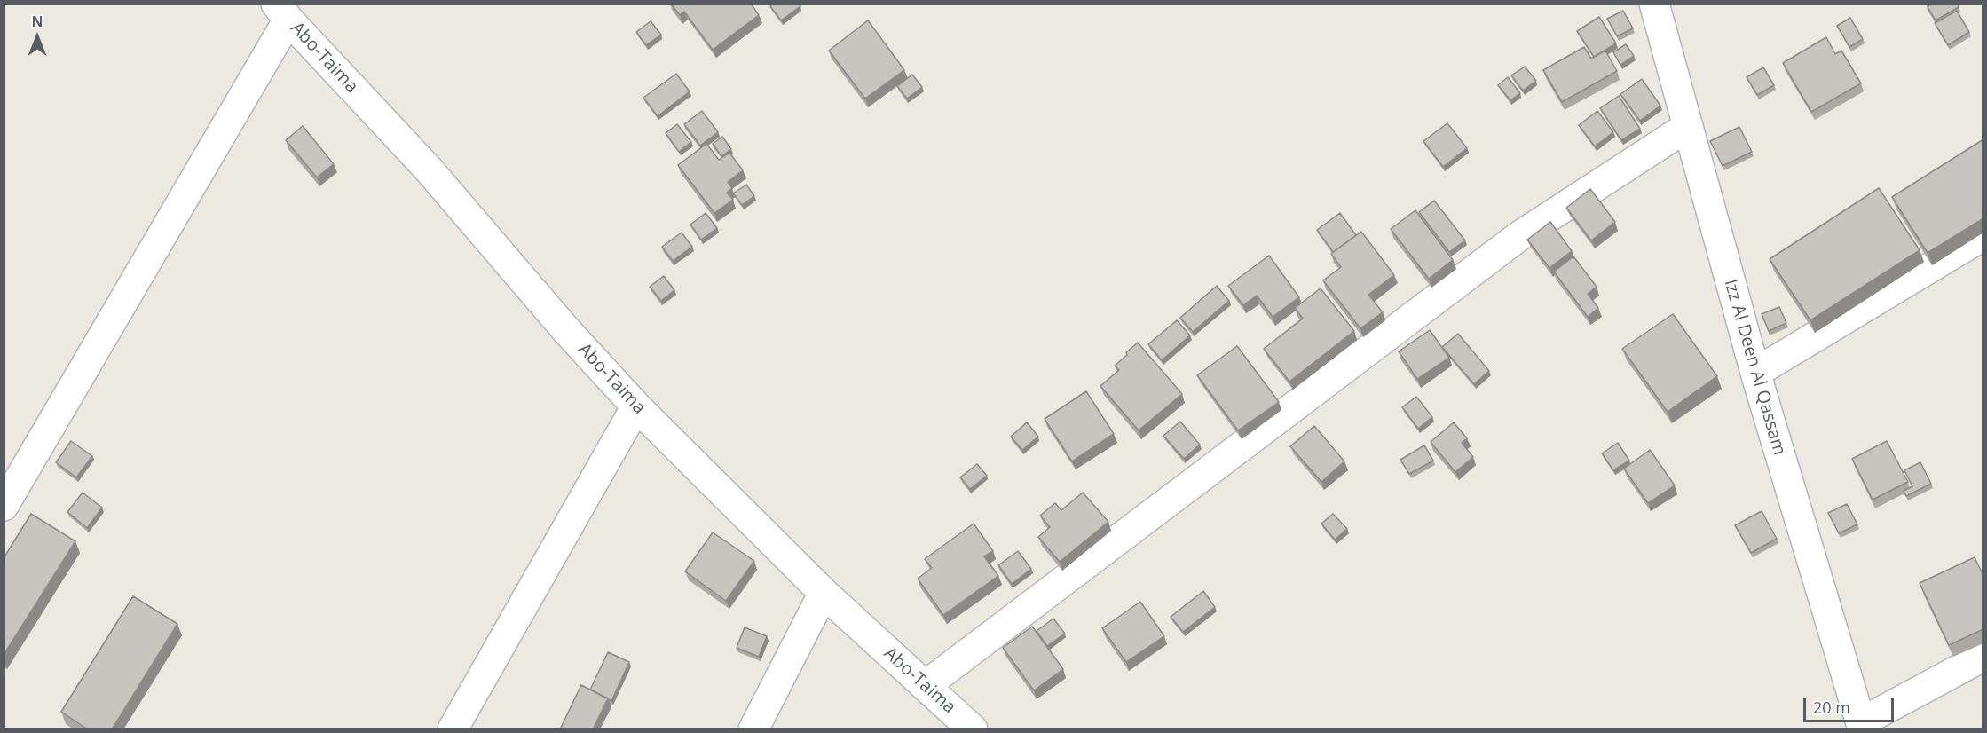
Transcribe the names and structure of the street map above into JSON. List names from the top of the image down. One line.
{"streets":{"street":["Abo-Taima","Izz Al Deen Al Qassam"]},"scale_bar":"20 m","north":"top"}
